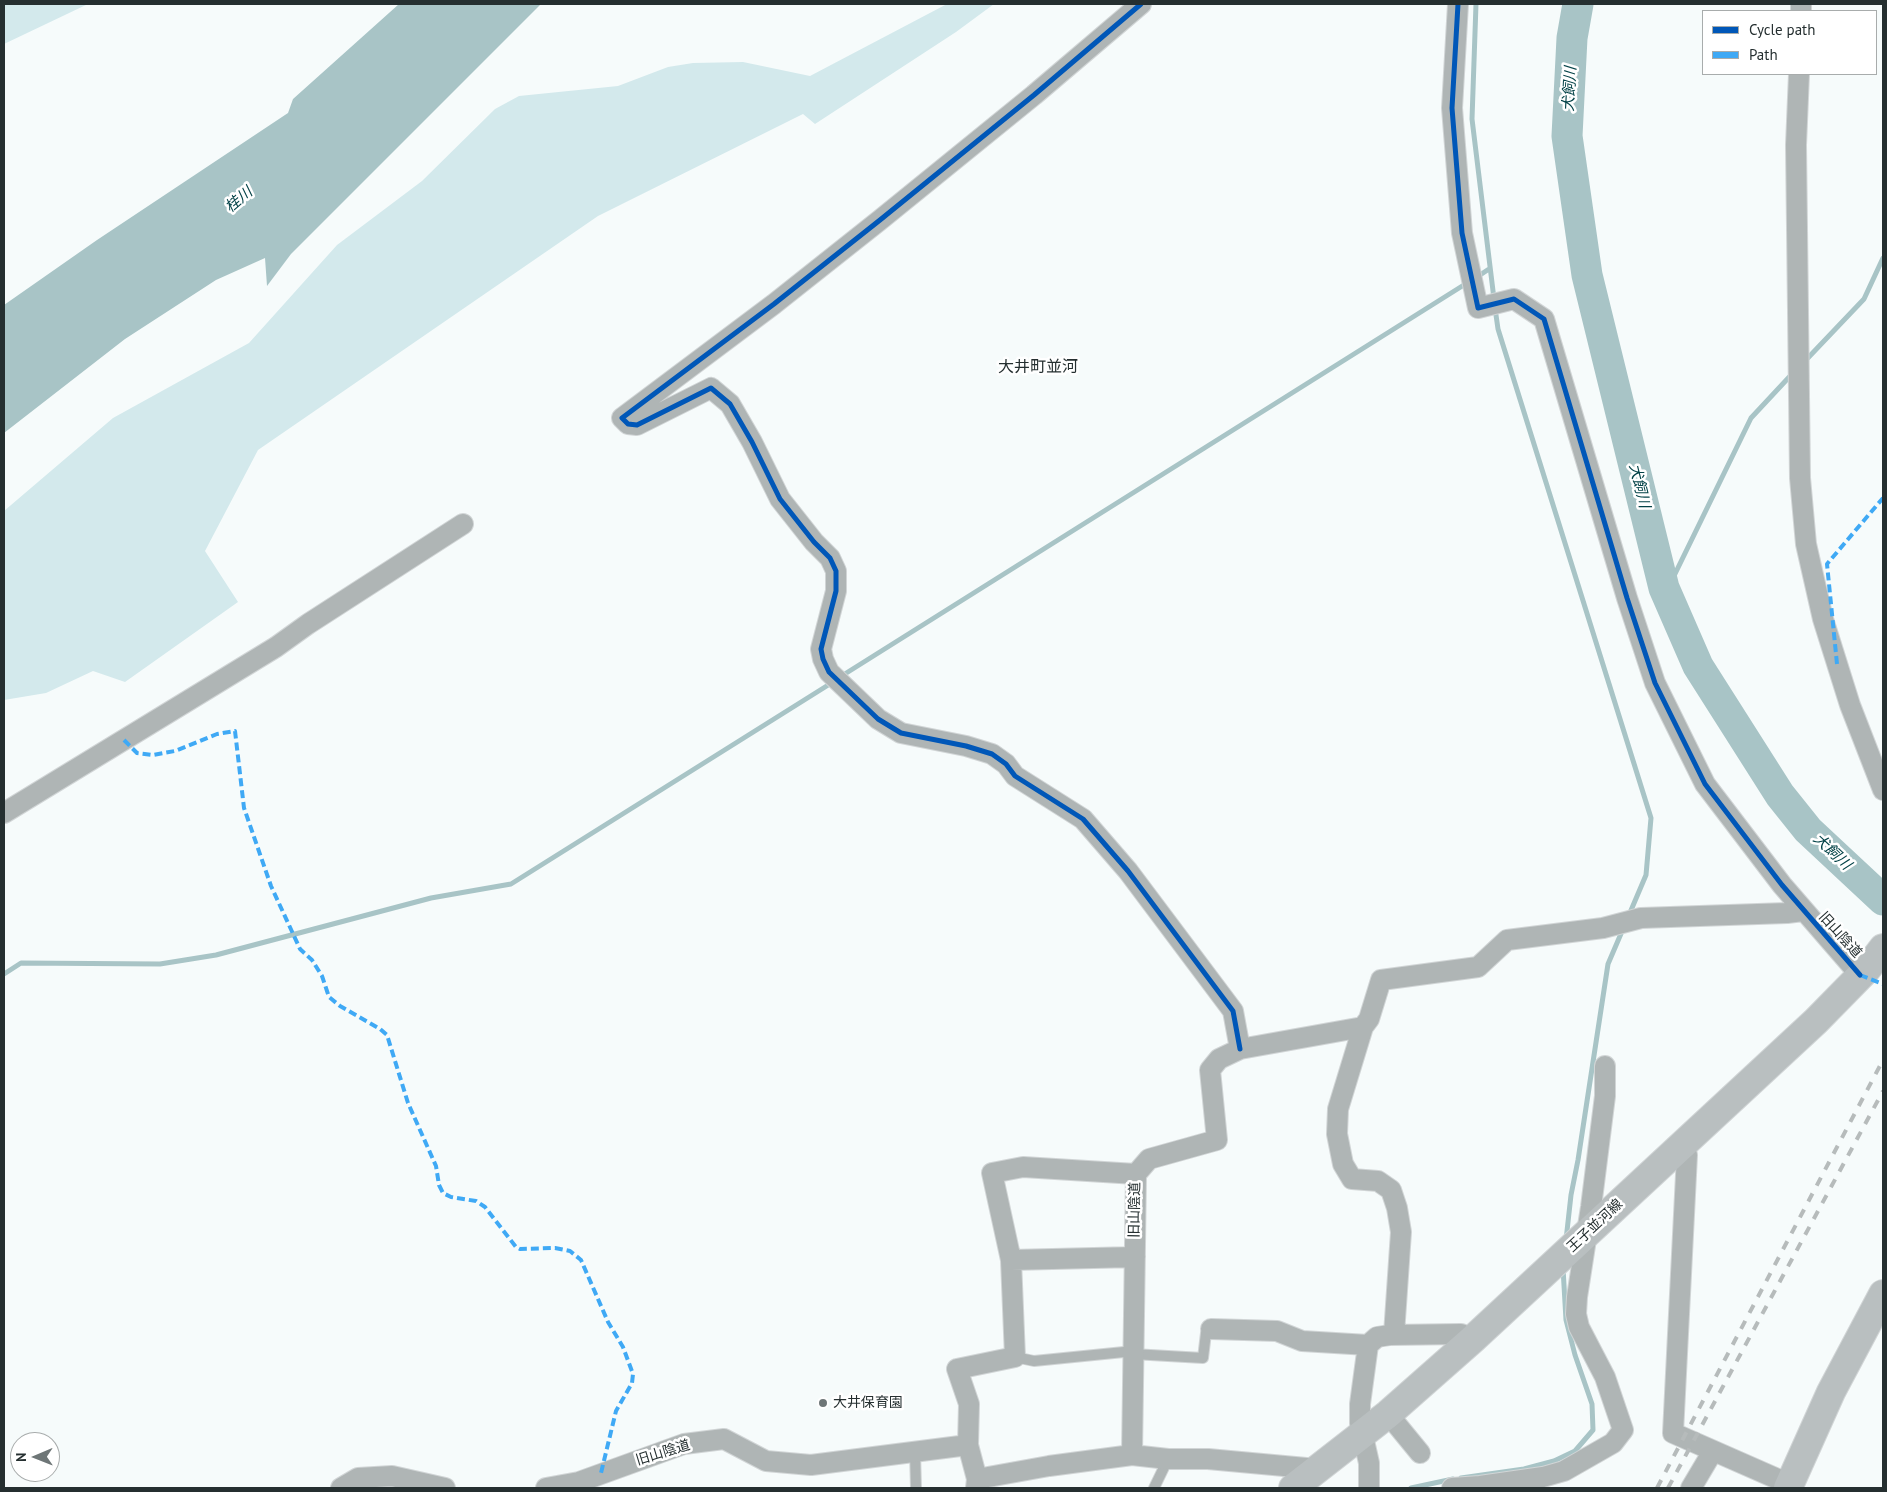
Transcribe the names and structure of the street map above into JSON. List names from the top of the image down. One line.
{"streets":{"main road":["王子並河線"],"street":["旧山陰道"]},"crossings":[["旧山陰道","王子並河線"]],"districts":["大井町並河"],"water":["犬飼川","桂川"],"places":["大井保育園"],"legend":["Cycle path","Path"],"north":"left"}
